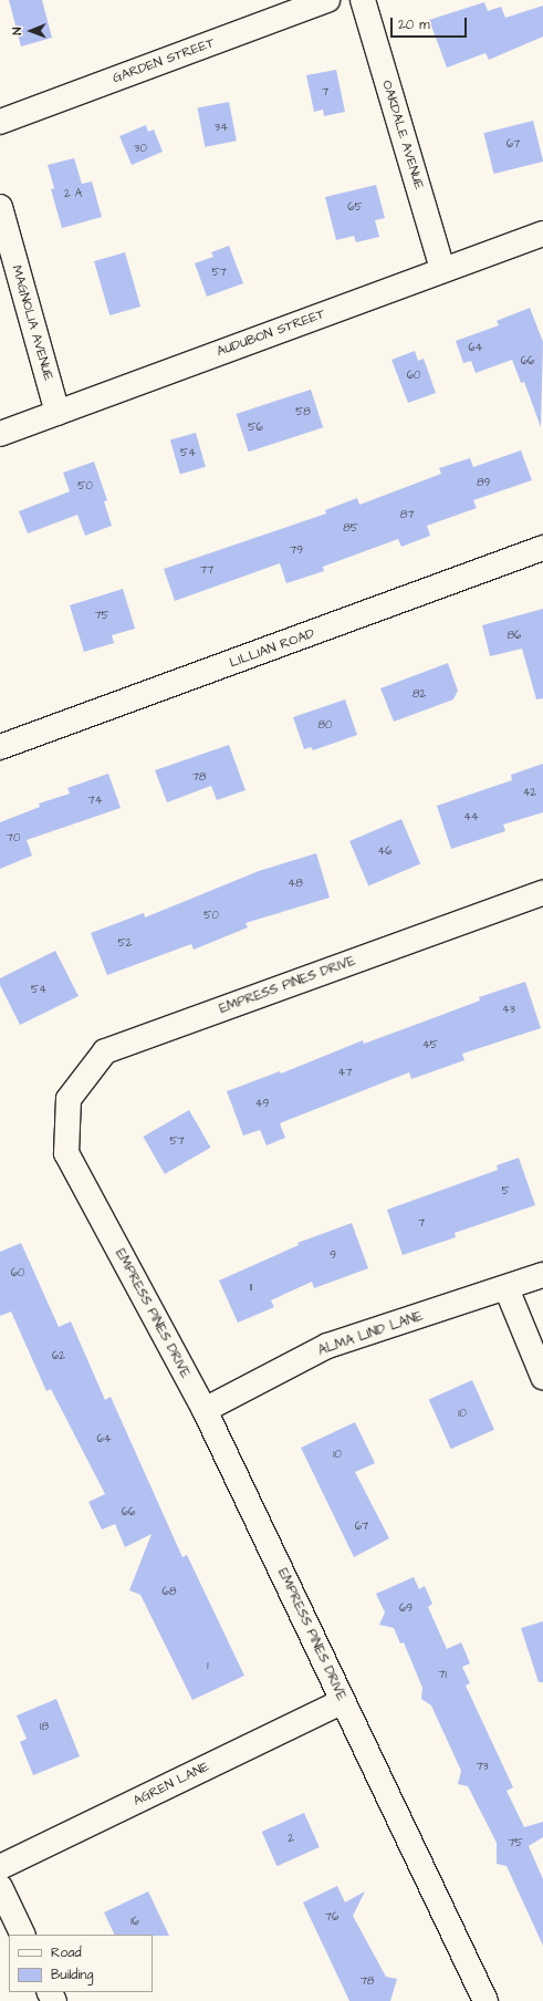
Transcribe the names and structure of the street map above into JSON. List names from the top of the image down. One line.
{"streets":{"street":["GARDEN STREET","OAKDALE AVENUE","MAGNOLIA AVENUE","AUDUBON STREET","LILLIAN ROAD","EMPRESS PINES DRIVE","ALMA LIND LANE","AGREN LANE"]},"crossings":[["OAKDALE AVENUE","AUDUBON STREET"],["MAGNOLIA AVENUE","AUDUBON STREET"],["EMPRESS PINES DRIVE","ALMA LIND LANE"],["EMPRESS PINES DRIVE","AGREN LANE"]],"house_numbers":["7","34","67","30","2 A","65","57","64","66","60","58","56","54","89","50","87","85","79","77","75","86","82","80","78","42","74","44","70","46","48","50","52","54","43","45","47","49","57","5","7","9","60","11","62","10","64","10","66","67","68","69","1","71","18","73","2","75","76","16","78"],"legend":["Road","Building"],"scale_bar":"20 m","north":"left"}
